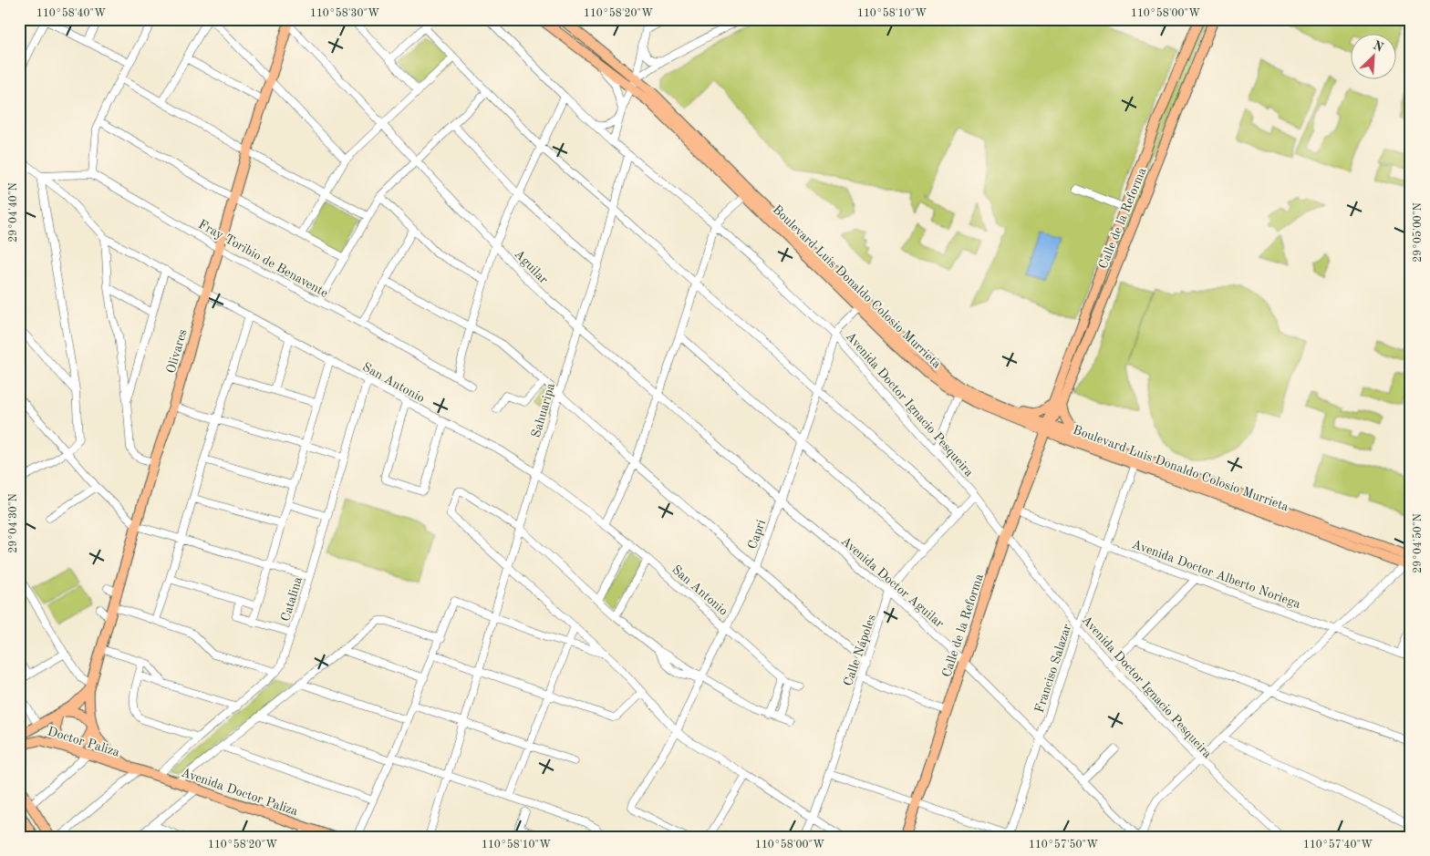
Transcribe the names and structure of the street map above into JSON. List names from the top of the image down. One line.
{"streets":{"main road":["Calle de la Reforma","Boulevard Luis Donaldo Colosio Murrieta","Olivares","Doctor Paliza","Avenida Doctor Paliza"],"street":["Fray Toribio de Benavente","Aguilar","San Antonio","Avenida Doctor Ignacio Pesqueira","Sahuaripa","Capri","Avenida Doctor Alberto Noriega","Avenida Doctor Aguilar","Catalina","Calle Nápoles","Franciso Salazar"]},"crossings":[["Calle de la Reforma","Boulevard Luis Donaldo Colosio Murrieta"],["Calle de la Reforma","Avenida Doctor Ignacio Pesqueira"],["Calle de la Reforma","Avenida Doctor Alberto Noriega"],["Calle de la Reforma","Avenida Doctor Aguilar"],["Fray Toribio de Benavente","Olivares"],["Aguilar","Olivares"],["Aguilar","Sahuaripa"],["Aguilar","Capri"],["Aguilar","Avenida Doctor Aguilar"],["Boulevard Luis Donaldo Colosio Murrieta","Franciso Salazar"],["Olivares","San Antonio"],["Olivares","Doctor Paliza"],["Olivares","Avenida Doctor Paliza"],["San Antonio","Sahuaripa"],["San Antonio","Capri"],["San Antonio","Catalina"],["Avenida Doctor Ignacio Pesqueira","Sahuaripa"],["Avenida Doctor Ignacio Pesqueira","Capri"],["Avenida Doctor Ignacio Pesqueira","Calle Nápoles"],["Avenida Doctor Ignacio Pesqueira","Franciso Salazar"],["Capri","Avenida Doctor Aguilar"],["Avenida Doctor Alberto Noriega","Franciso Salazar"],["Avenida Doctor Aguilar","Calle Nápoles"],["Avenida Doctor Aguilar","Franciso Salazar"],["Catalina","Avenida Doctor Paliza"],["Doctor Paliza","Avenida Doctor Paliza"]],"north":"top right","coordinates":["110°58'40\"W","110°58'30\"W","110°58'20\"W","110°58'10\"W","110°58'00\"W","29°04'40\"N","29°05'00\"N","29°04'30\"N","29°04'50\"N","110°57'50\"W","110°57'40\"W"]}
